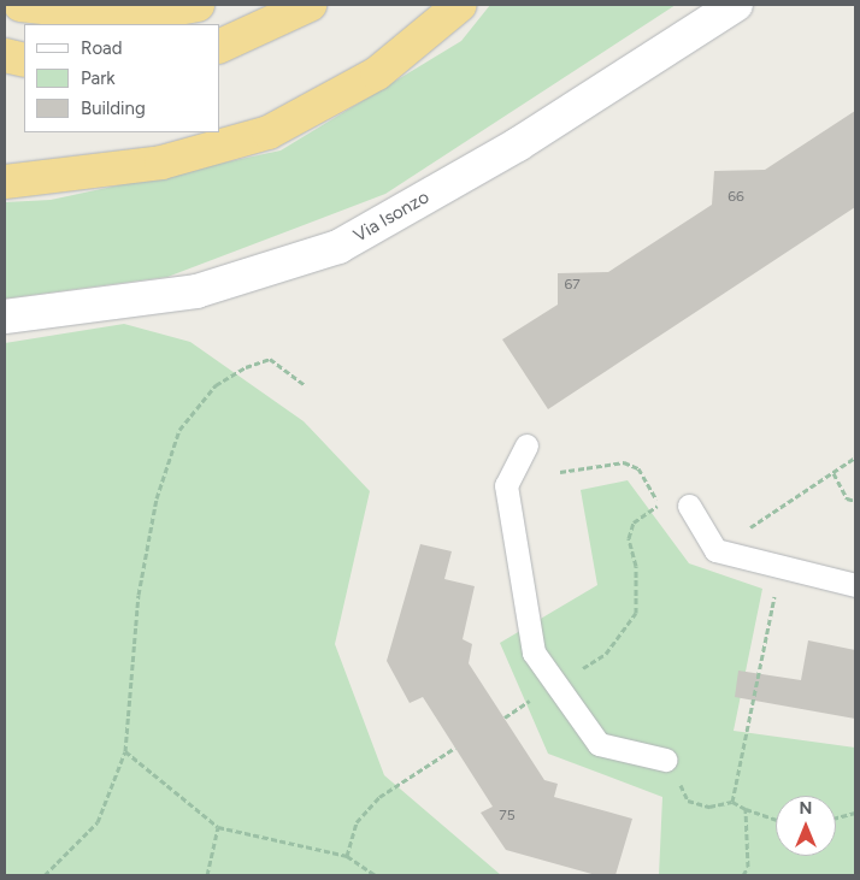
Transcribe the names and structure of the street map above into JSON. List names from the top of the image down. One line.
{"streets":{"street":["Via Isonzo"]},"house_numbers":["66","67","75"],"legend":["Road","Park","Building"],"north":"top"}
